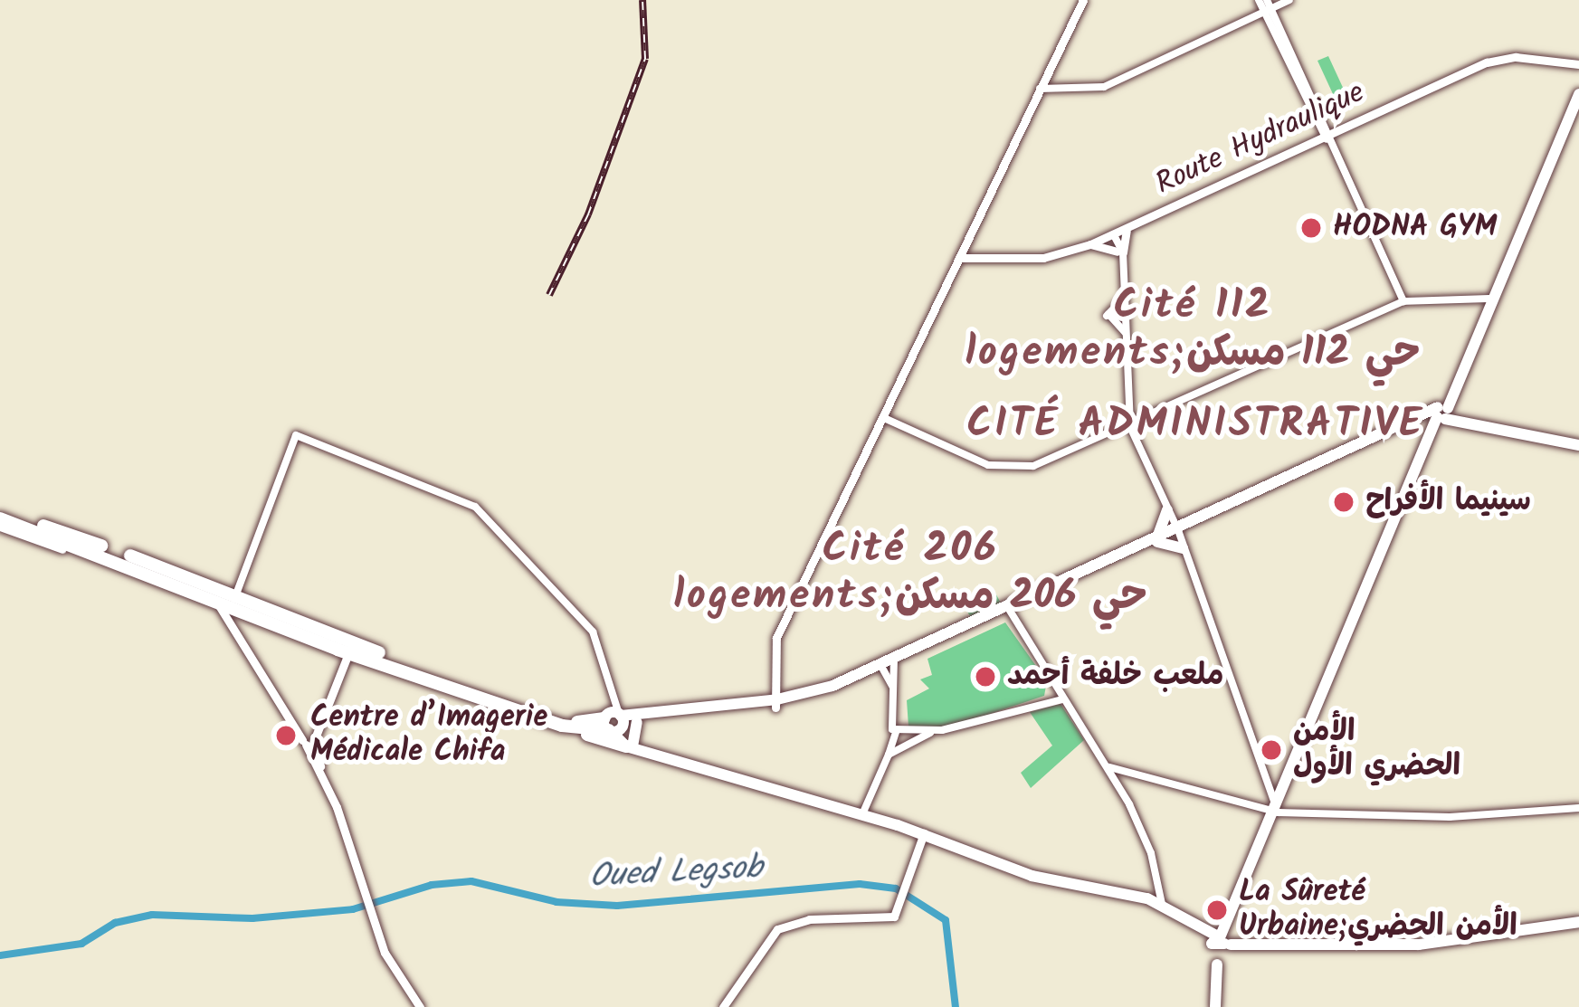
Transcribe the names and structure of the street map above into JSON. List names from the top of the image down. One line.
{"streets":{"main road":["Route Hydraulique"]},"districts":["Cité 112 logements;حي 112 مسكن","CITÉ ADMINISTRATIVE","Cité 206 logements;حي 206 مسكن"],"water":["Oued Legsob"],"places":["HODNA GYM","سينيما الأفراح","ملعب خلفة أحمد","Centre d’Imagerie Médicale Chifa","الأمن الحضري الأول","La Sûreté Urbaine;الأمن الحضري"]}
